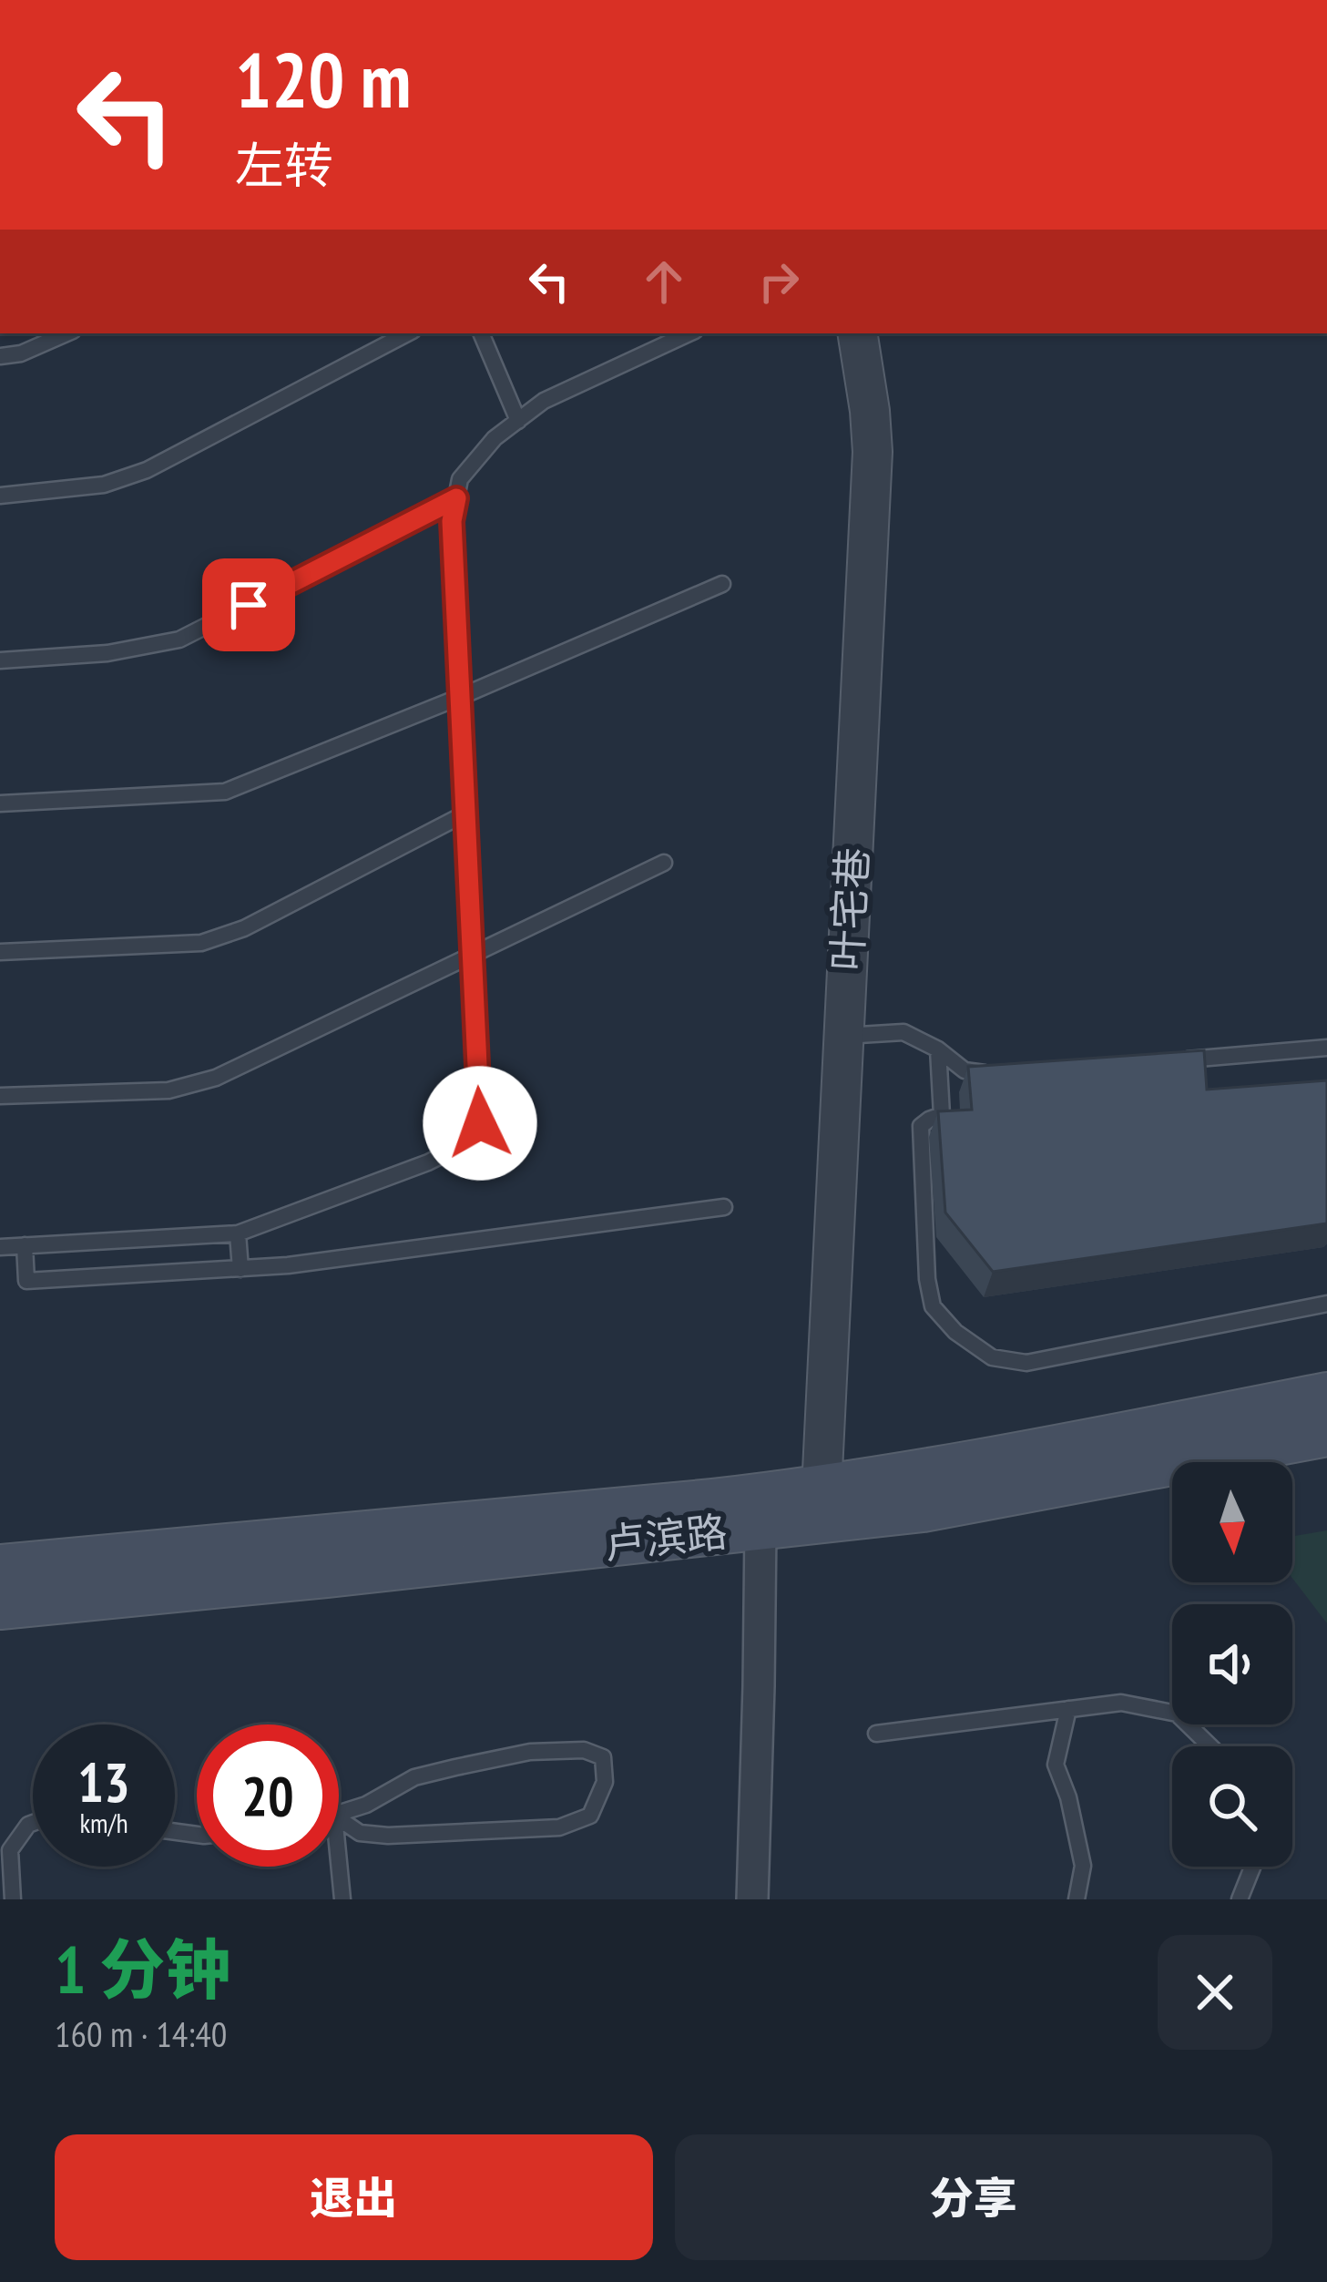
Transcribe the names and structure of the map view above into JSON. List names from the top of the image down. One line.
{"streets":{"main road":["卢滨路"],"street":["叶宅巷"]},"north":"bottom","page":{"turn":["120 m","左转"],"speed":"13 km/h","limit":"20","heading":["1 分钟","160 m · 14:40"],"buttons":["退出","分享"]}}
